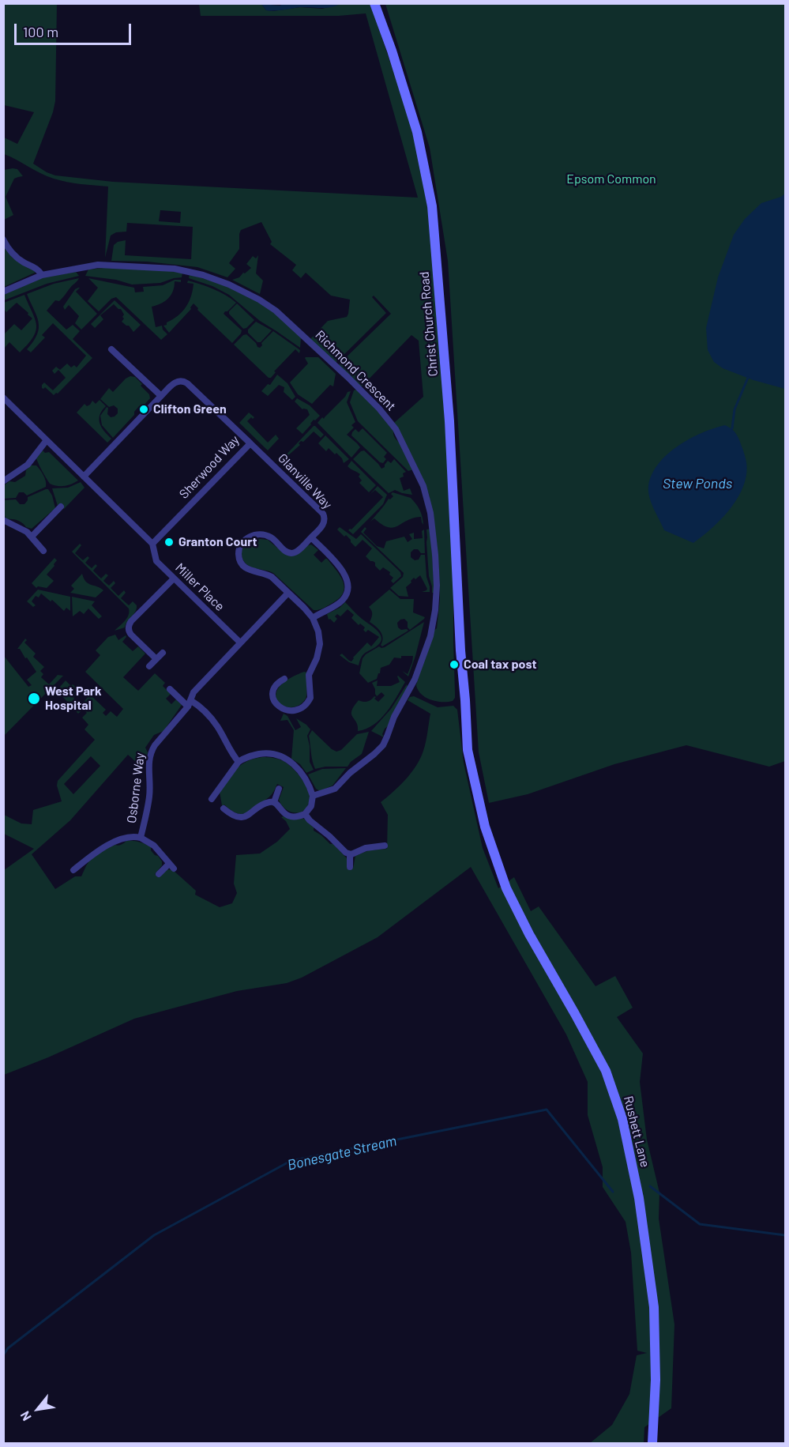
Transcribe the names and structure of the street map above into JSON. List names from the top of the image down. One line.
{"streets":{"main road":["Christ Church Road","Rushett Lane"],"street":["Richmond Crescent","Sherwood Way","Glanville Way","Miller Place","Osborne Way"]},"crossings":[["Christ Church Road","Rushett Lane"],["Sherwood Way","Glanville Way"],["Sherwood Way","Miller Place"],["Miller Place","Osborne Way"]],"water":["Stew Ponds","Bonesgate Stream"],"parks":["Epsom Common"],"places":["Clifton Green","Granton Court","Coal tax post","West Park Hospital"],"scale_bar":"100 m","north":"bottom left"}
